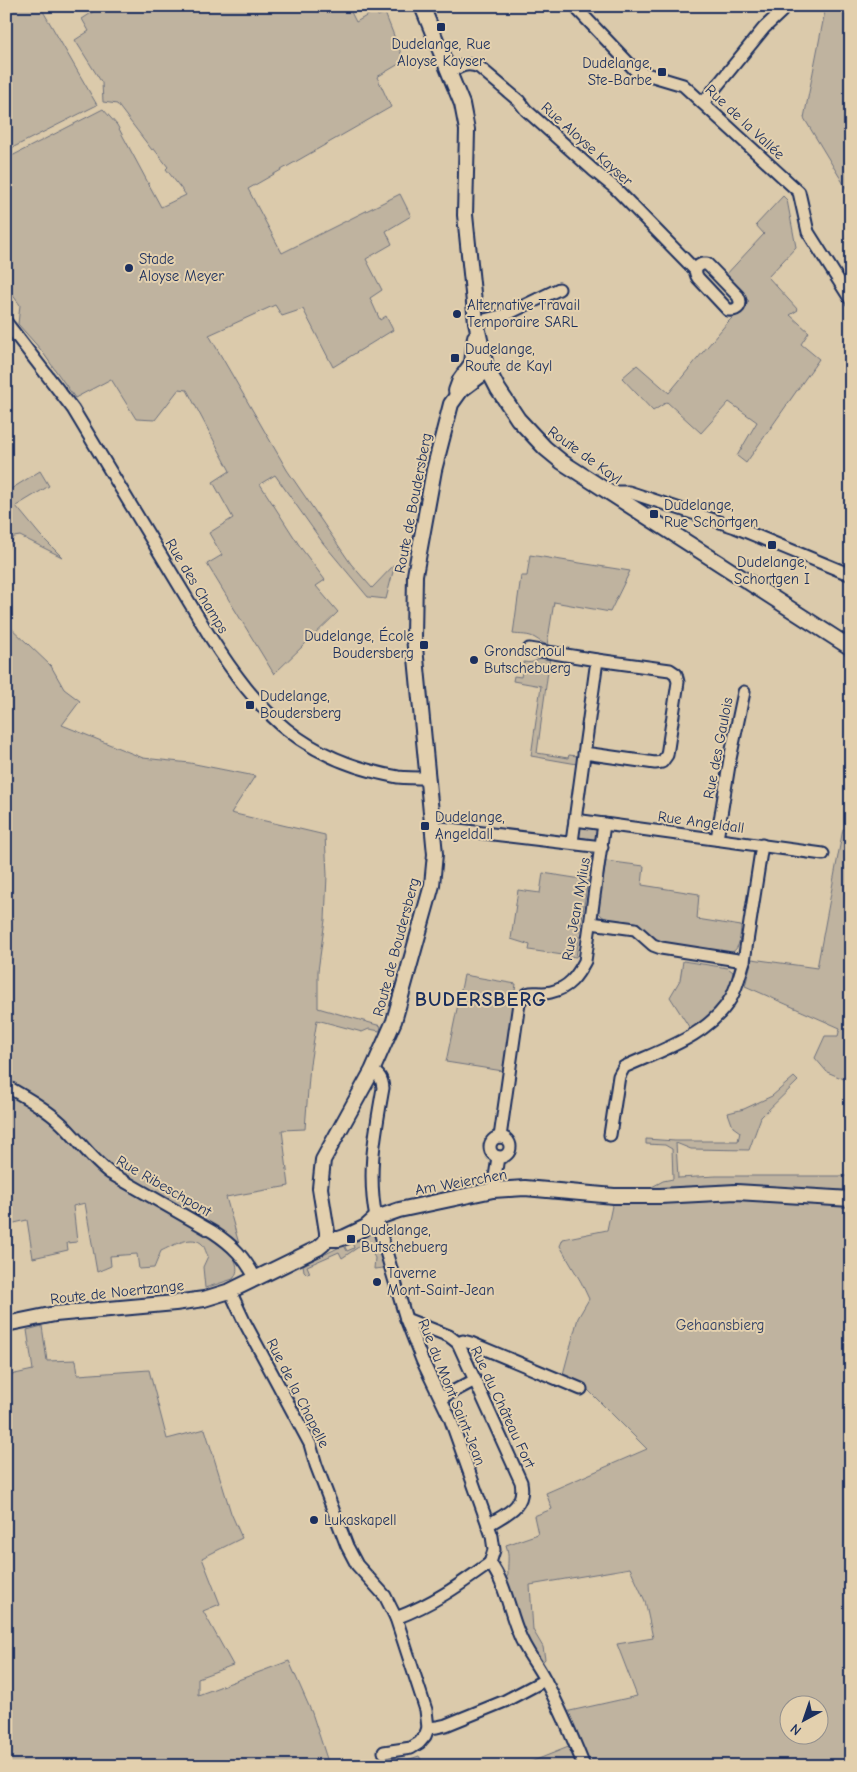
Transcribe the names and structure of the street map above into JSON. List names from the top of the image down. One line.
{"streets":{"main road":["Route de Kayl","Route de Boudersberg","Am Weierchen","Route de Noertzange"],"street":["Rue de la Vallée","Rue Aloyse Kayser","Rue des Champs","Rue des Gaulois","Rue Angeldall","Rue Jean Mylius","Rue Ribeschpont","Rue du Mont Saint-Jean","Rue de la Chapelle","Rue du Château Fort"]},"crossings":[["Rue Aloyse Kayser","Route de Kayl"],["Route de Kayl","Route de Boudersberg"],["Route de Boudersberg","Rue des Champs"],["Route de Boudersberg","Am Weierchen"],["Route de Boudersberg","Route de Noertzange"],["Route de Boudersberg","Rue du Mont Saint-Jean"],["Rue des Gaulois","Rue Angeldall"],["Rue Angeldall","Rue Jean Mylius"],["Rue Jean Mylius","Am Weierchen"],["Am Weierchen","Route de Noertzange"],["Am Weierchen","Rue du Mont Saint-Jean"],["Rue Ribeschpont","Route de Noertzange"],["Route de Noertzange","Rue de la Chapelle"],["Rue du Mont Saint-Jean","Rue du Château Fort"]],"districts":["BUDERSBERG"],"parks":["Gehaansbierg"],"places":{"transit":["Dudelange, Rue Aloyse Kayser","Dudelange, Ste-Barbe","Dudelange, Route de Kayl","Dudelange, Rue Schortgen","Dudelange, Schortgen I","Dudelange, École Boudersberg","Dudelange, Boudersberg","Dudelange, Angeldall","Dudelange, Butschebuerg"],"other":["Stade Aloyse Meyer","Alternative Travail Temporaire SARL","Grondschoul Butschebuerg","Taverne Mont-Saint-Jean","Lukaskapell"]},"north":"bottom left"}
